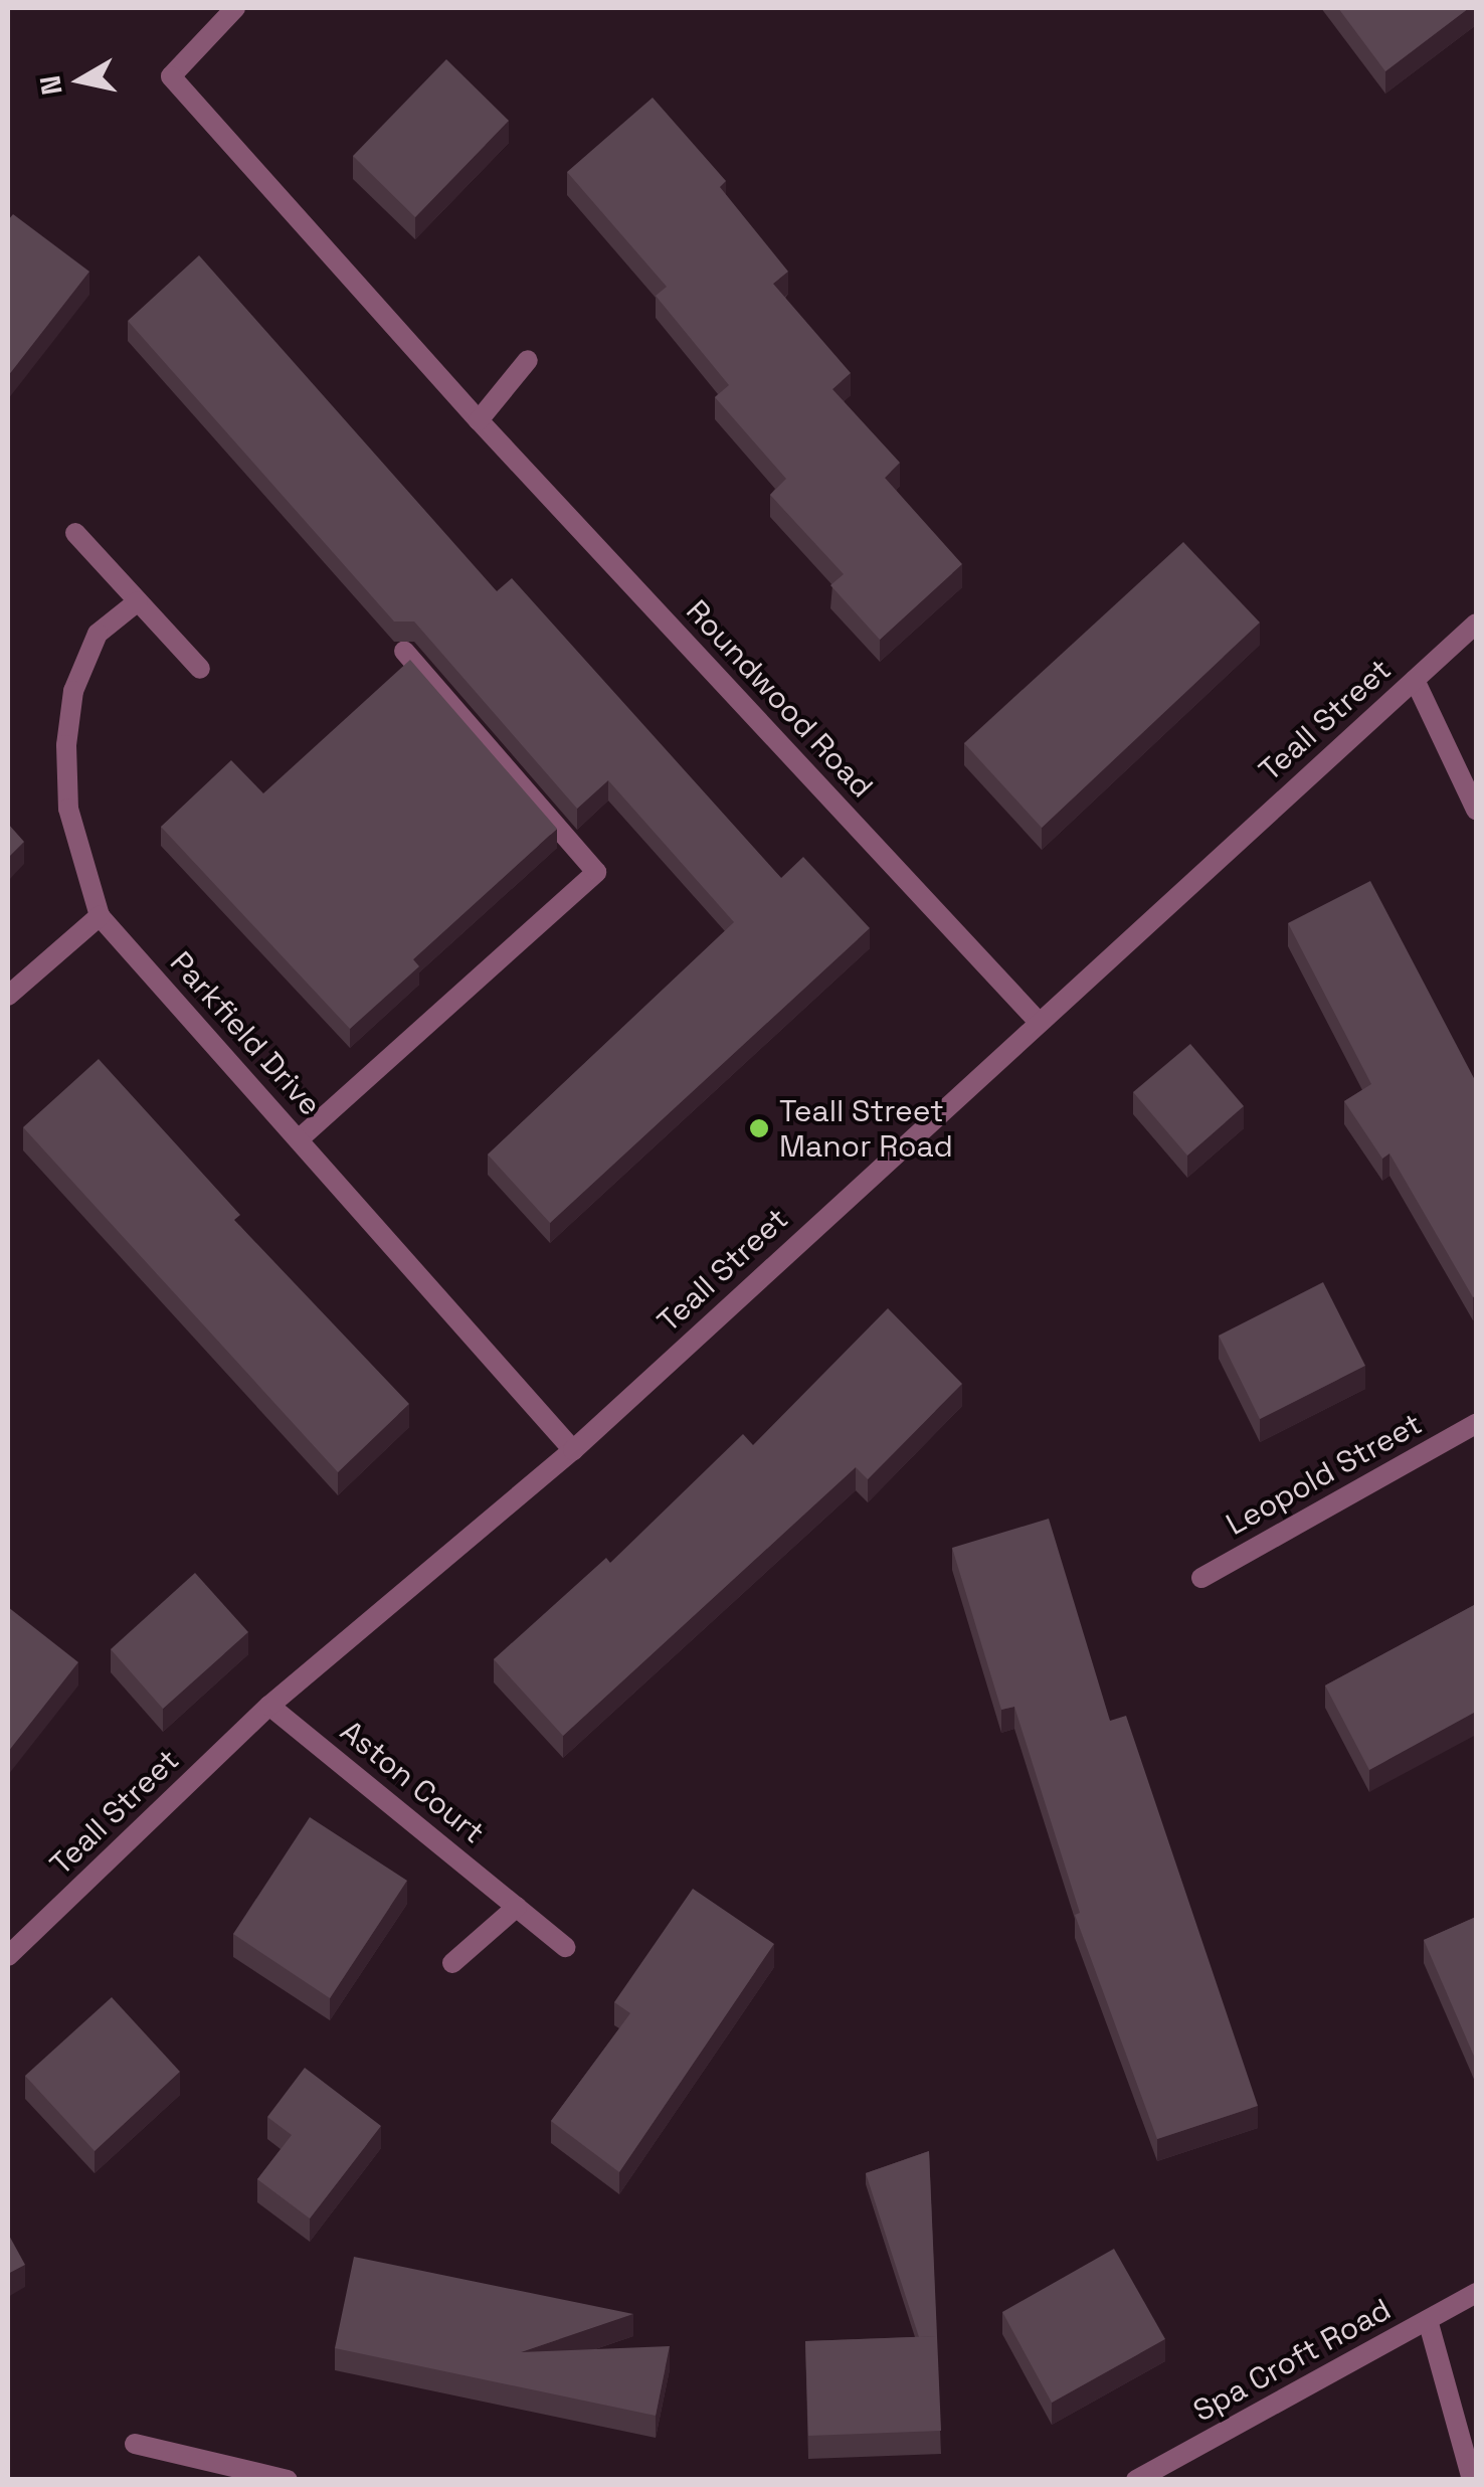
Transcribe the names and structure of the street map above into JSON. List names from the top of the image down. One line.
{"streets":{"street":["Roundwood Road","Teall Street","Parkfield Drive","Leopold Street","Aston Court","Spa Croft Road"]},"crossings":[["Roundwood Road","Teall Street"],["Teall Street","Parkfield Drive"],["Teall Street","Aston Court"]],"places":["Teall Street Manor Road"],"north":"left"}
